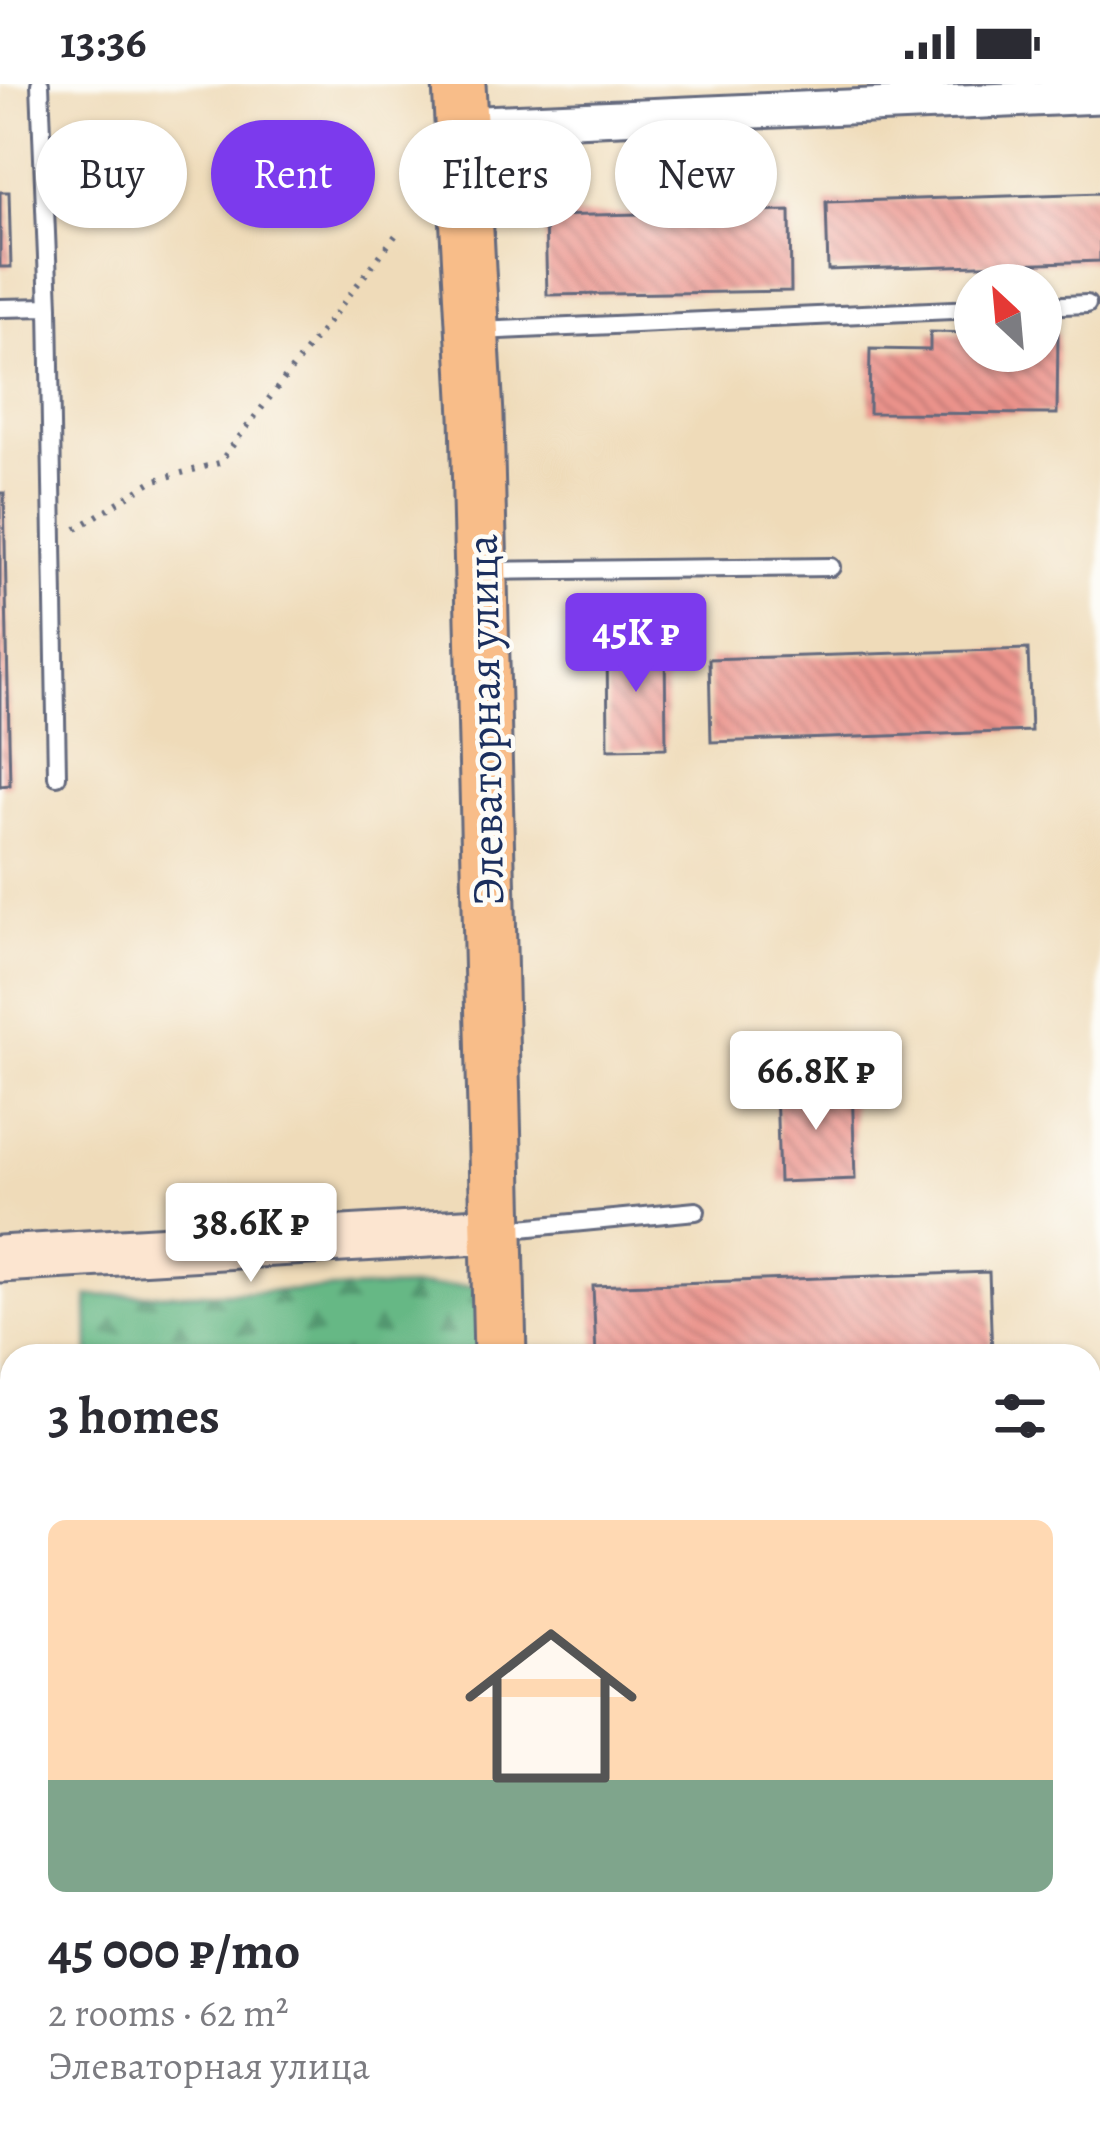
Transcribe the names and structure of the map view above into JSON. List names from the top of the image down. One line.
{"streets":{"main road":["Элеваторная улица"]},"north":"top left","page":{"status":"13:36","chip":["Buy","Rent","Filters","New"],"price":["45K ₽","66.8K ₽","38.6K ₽"],"heading":"3 homes","list":[{"name":"45 000 ₽/mo","note":"2 rooms · 62 m² · Элеваторная улица"}]}}
